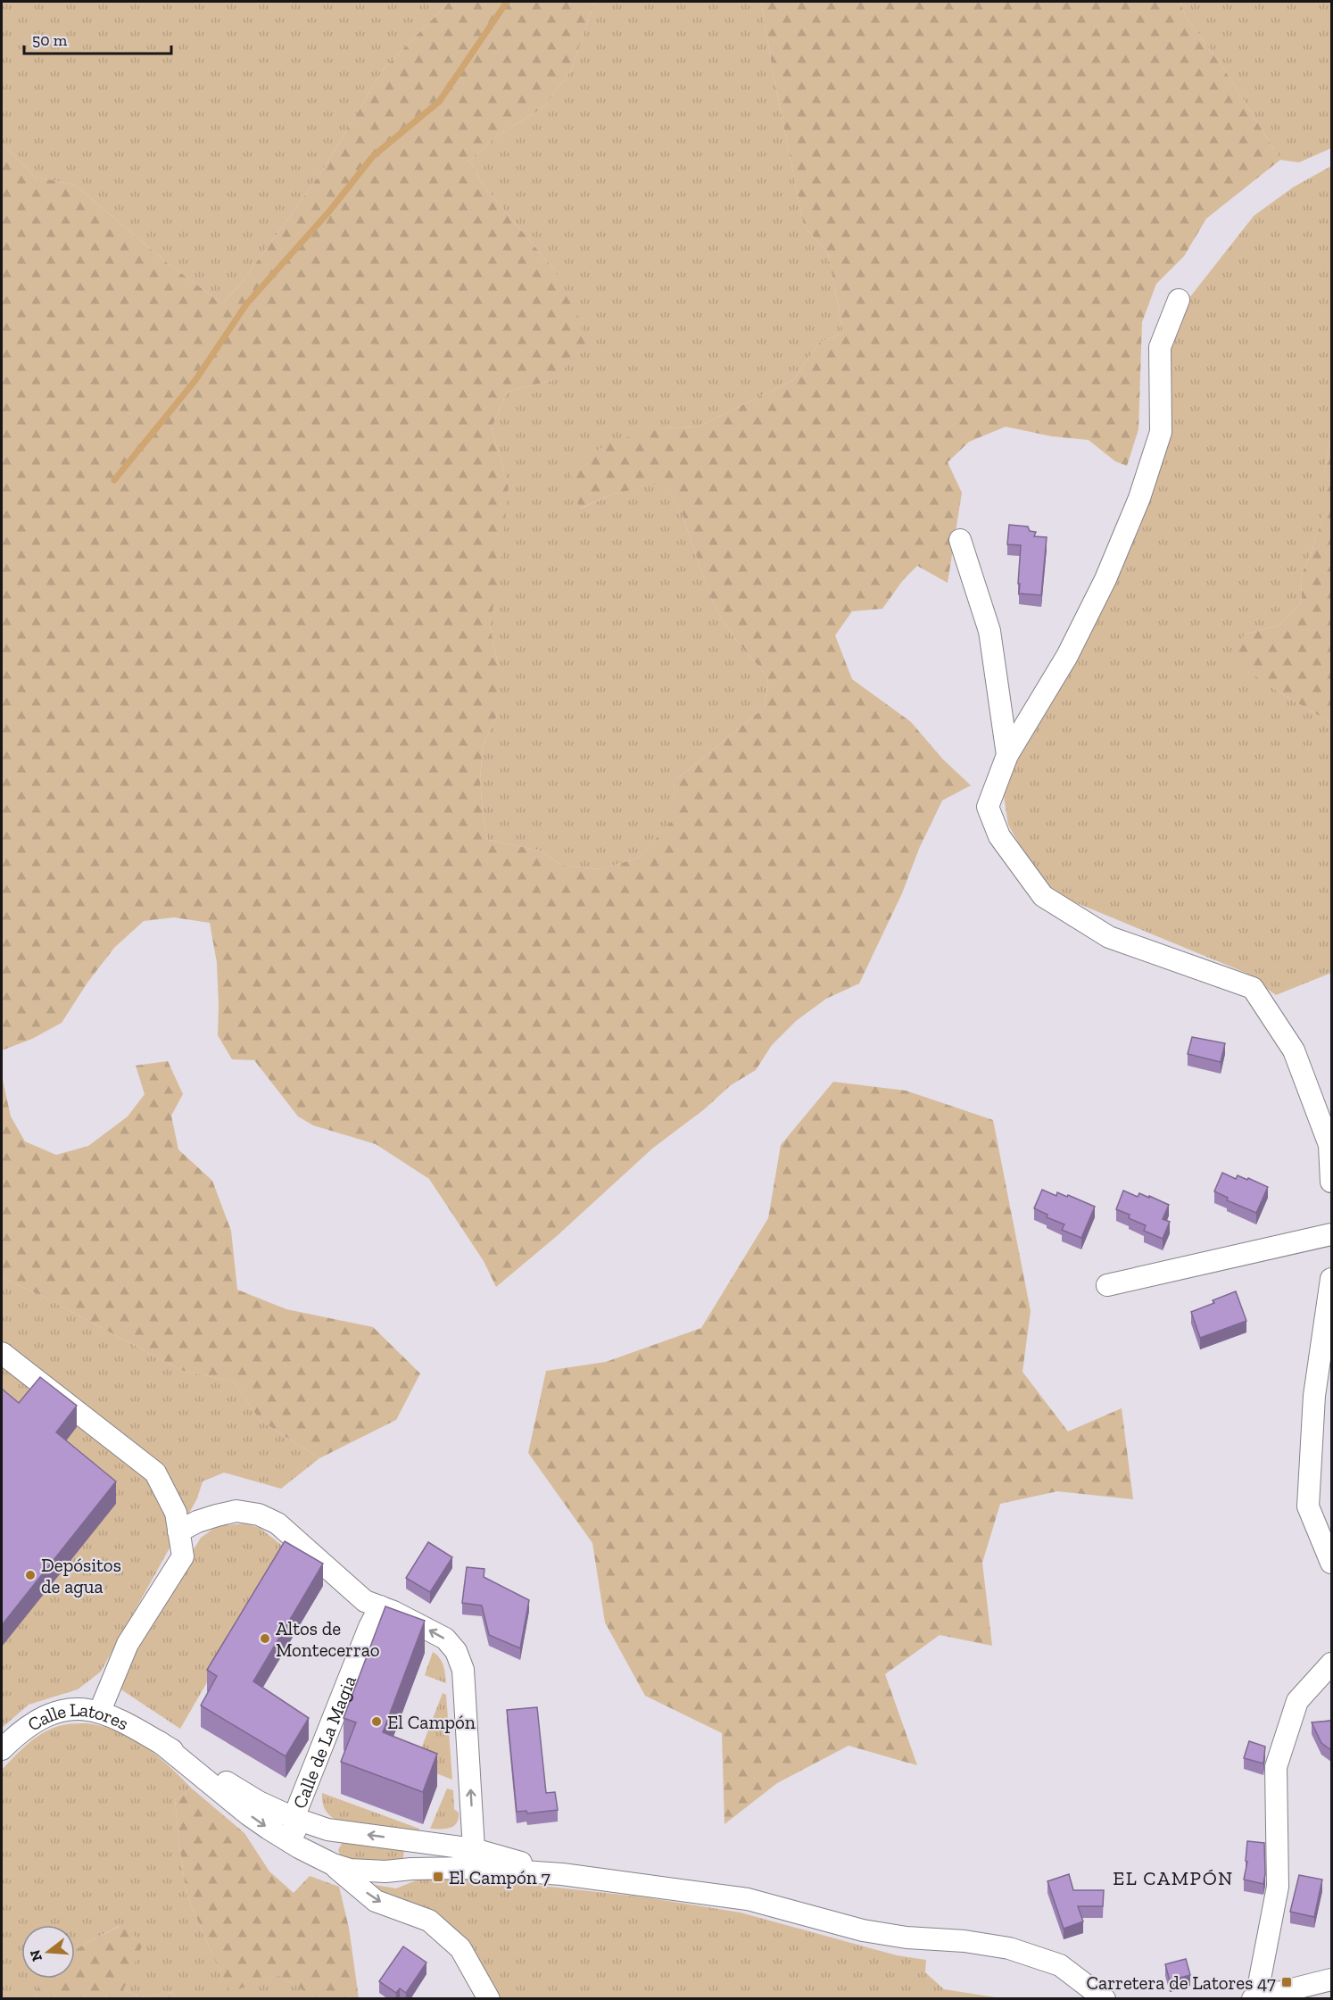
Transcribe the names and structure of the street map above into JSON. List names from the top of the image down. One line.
{"streets":{"street":["Calle Latores","Calle de La Magia"]},"districts":["EL CAMPÓN"],"places":{"other":["Depósitos de agua","Altos de Montecerrao","El Campón"],"transit":["El Campón 7","Carretera de Latores 47"]},"scale_bar":"50 m","north":"left"}
